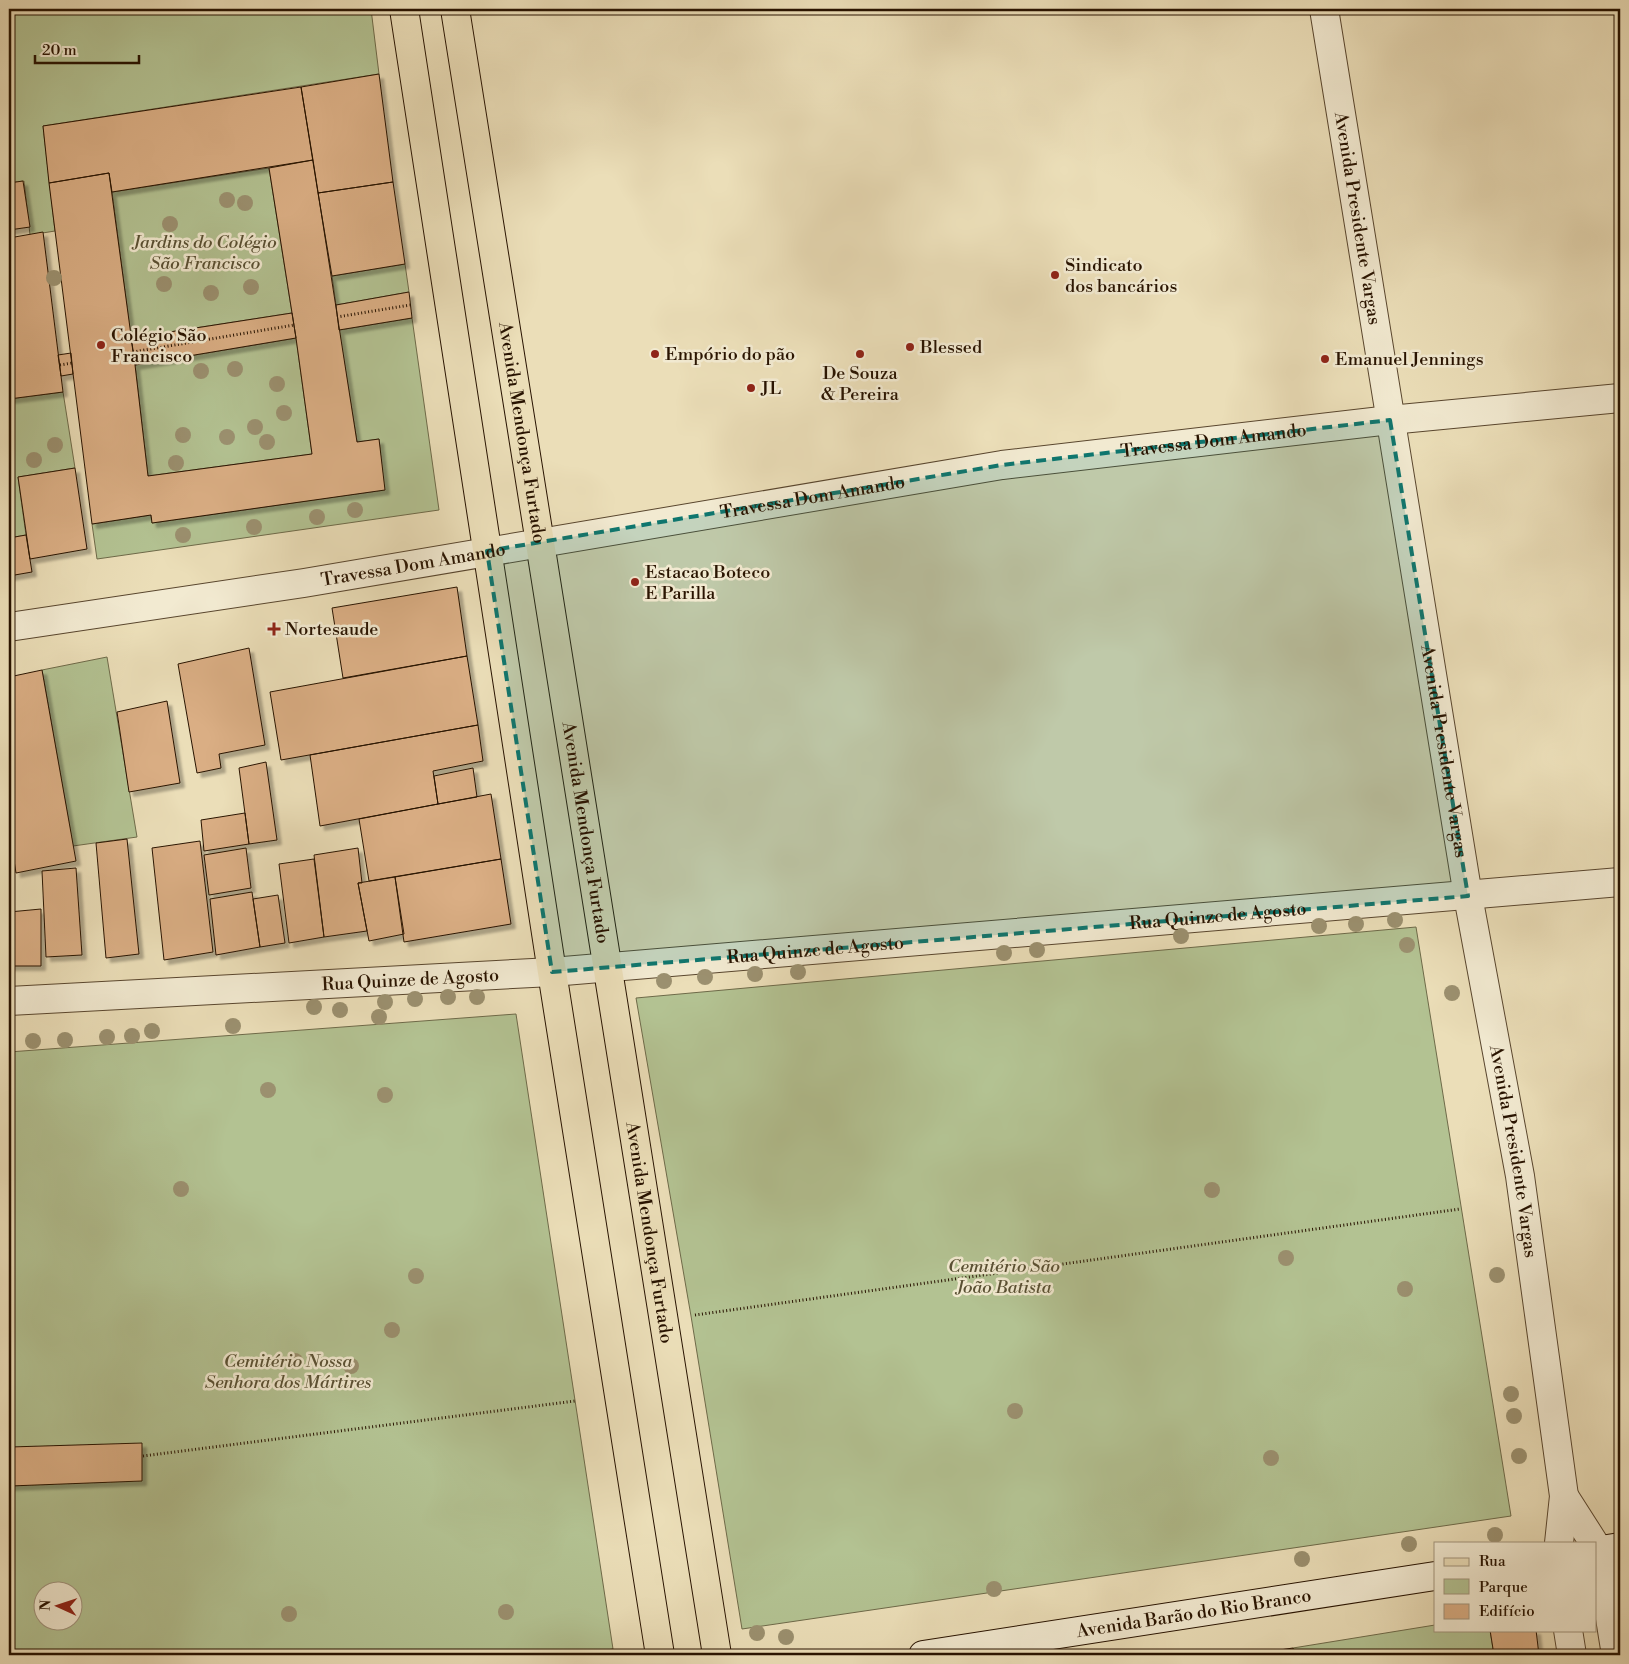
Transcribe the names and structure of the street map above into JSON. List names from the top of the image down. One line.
{"streets":{"main road":["Avenida Mendonça Furtado"],"street":["Avenida Presidente Vargas","Travessa Dom Amando","Rua Quinze de Agosto","Avenida Barão do Rio Branco"]},"crossings":[["Avenida Presidente Vargas","Travessa Dom Amando"],["Avenida Presidente Vargas","Rua Quinze de Agosto"],["Avenida Mendonça Furtado","Travessa Dom Amando"],["Avenida Mendonça Furtado","Rua Quinze de Agosto"]],"parks":["Jardins do Colégio São Francisco","Cemitério São João Batista","Cemitério Nossa Senhora dos Mártires"],"places":{"other":["Sindicato dos bancários","Colégio São Francisco","Blessed","Empório do pão","De Souza & Pereira","Emanuel Jennings","JL","Estacao Boteco E Parilla"],"health":["Nortesaude"]},"legend":["Rua","Parque","Edifício"],"scale_bar":"20 m","north":"left"}
